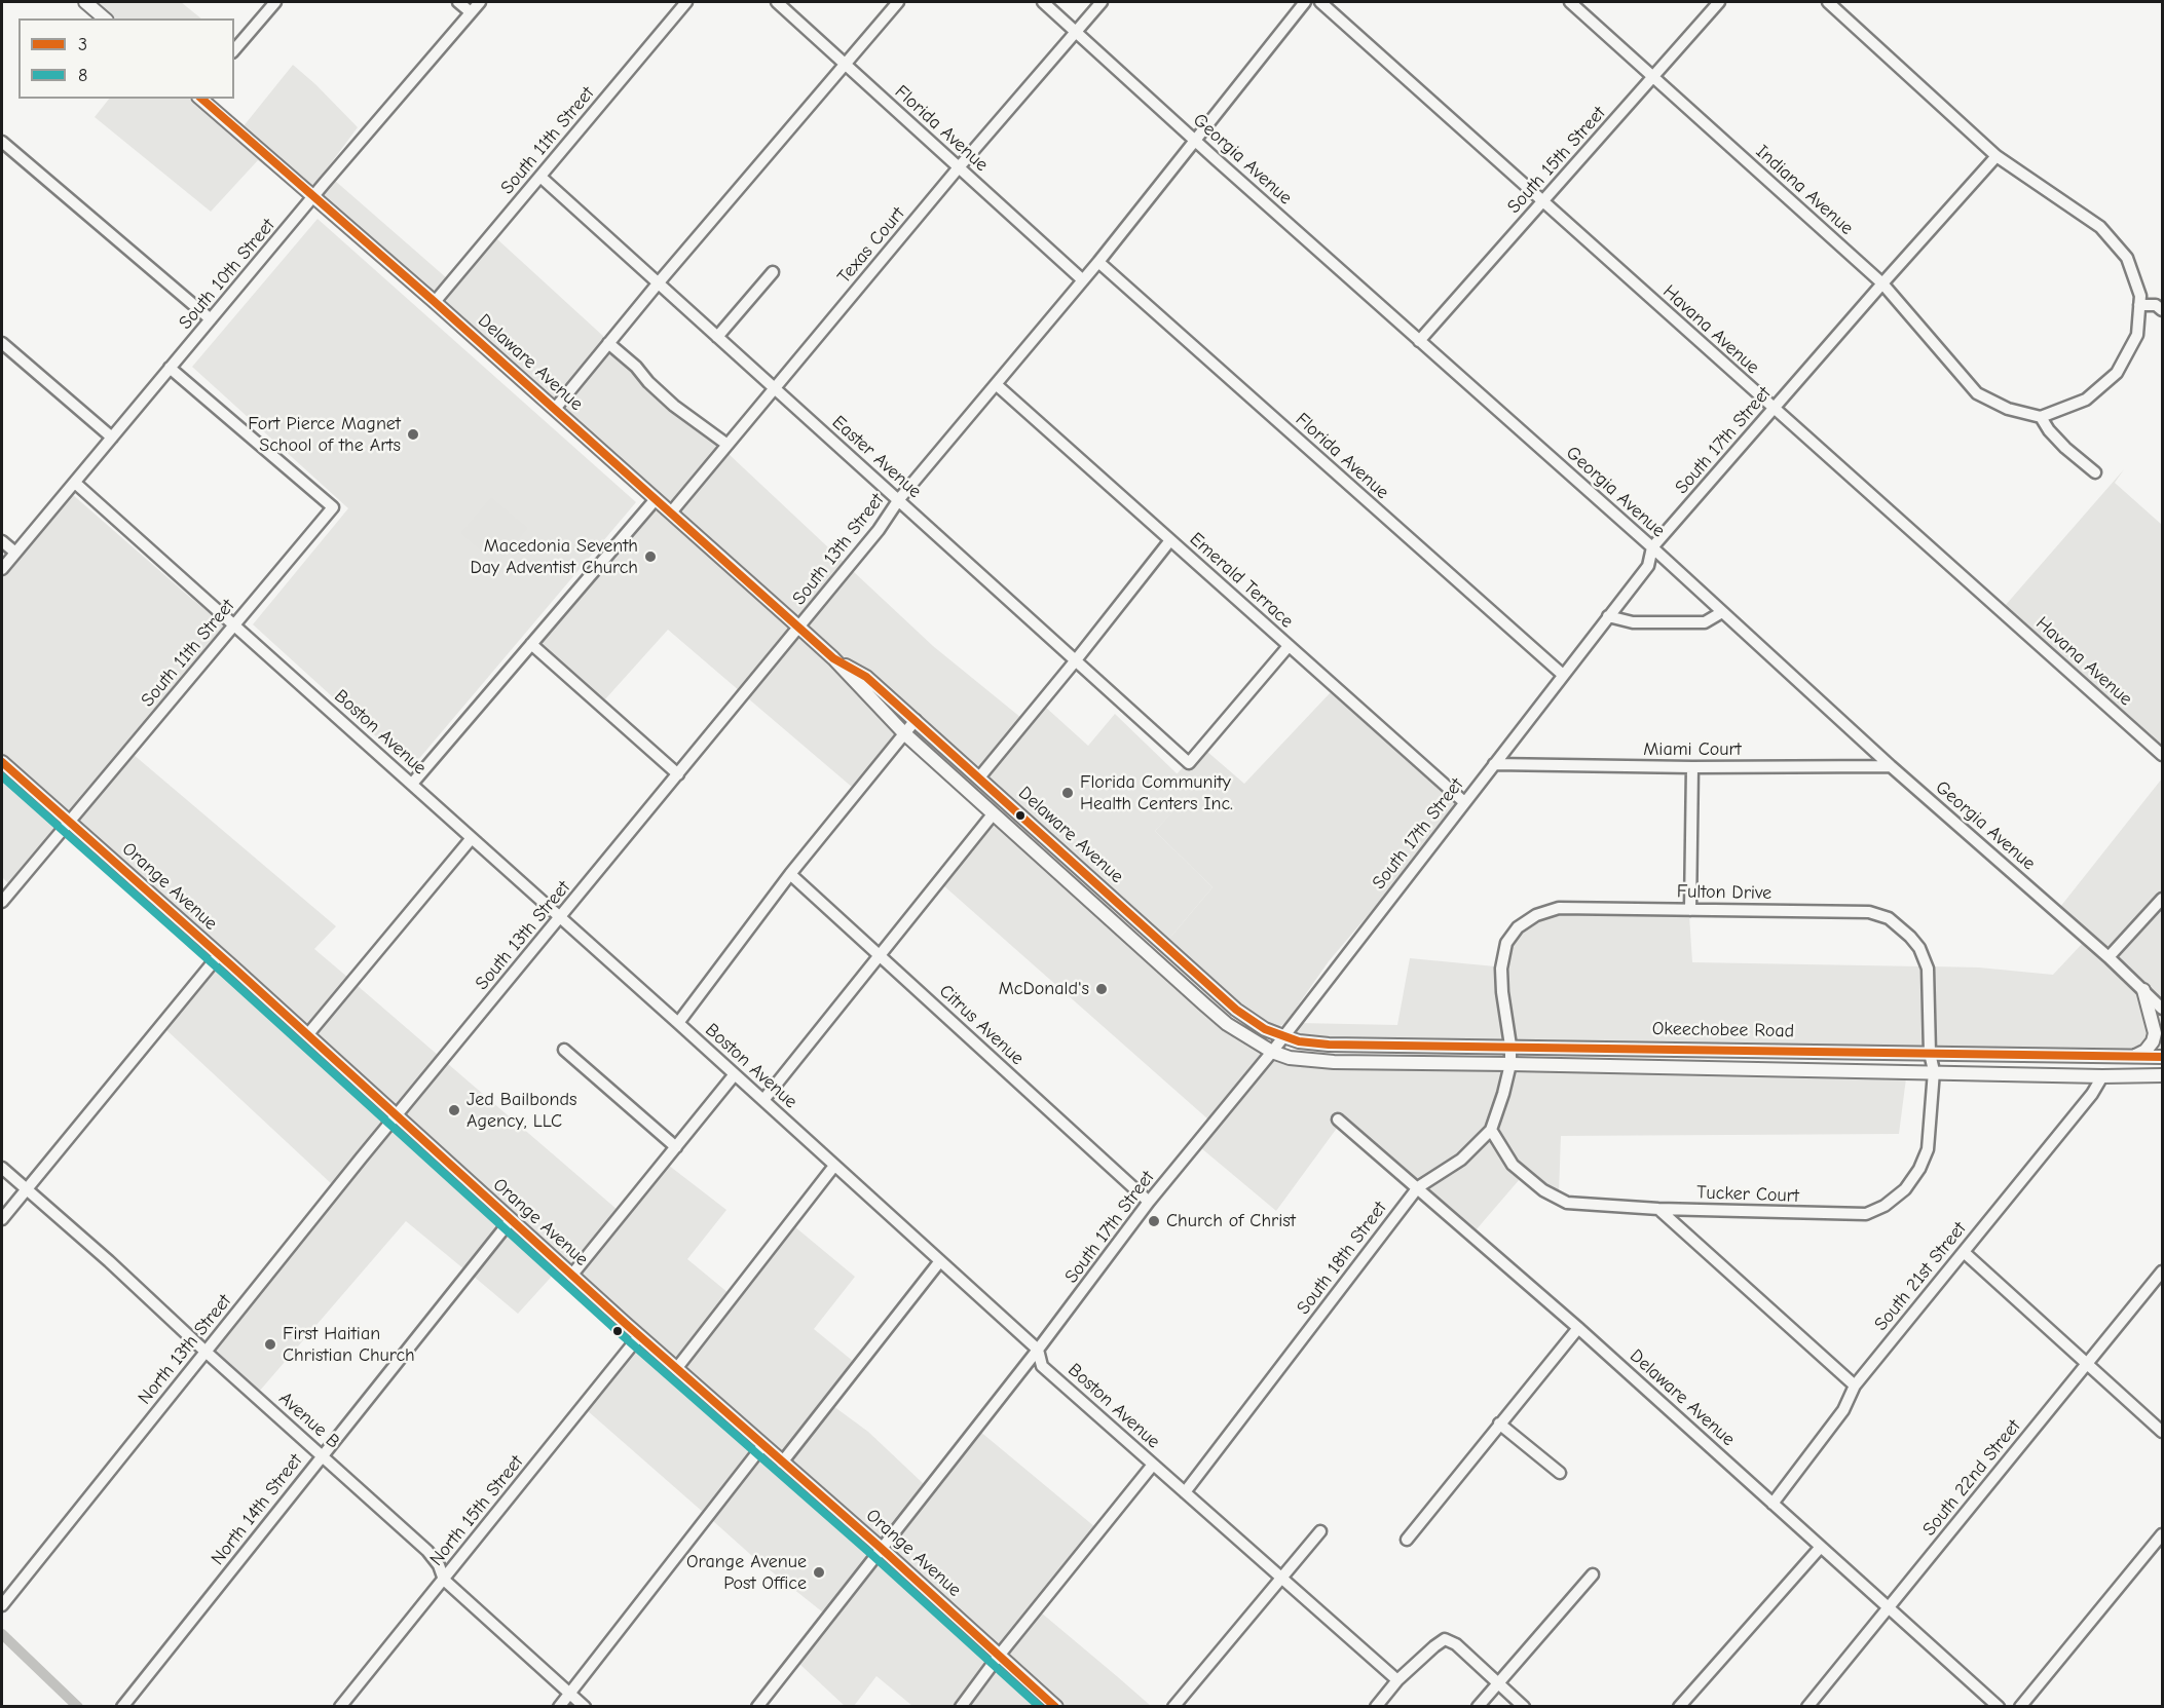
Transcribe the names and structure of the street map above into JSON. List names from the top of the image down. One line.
{"streets":{"main road":["Delaware Avenue","Orange Avenue","Okeechobee Road"],"street":["Florida Avenue","South 11th Street","Georgia Avenue","South 15th Street","Indiana Avenue","Texas Court","South 10th Street","Havana Avenue","South 17th Street","Easter Avenue","South 13th Street","Emerald Terrace","Boston Avenue","Miami Court","Fulton Drive","Citrus Avenue","Tucker Court","South 18th Street","South 21st Street","North 13th Street","Avenue B","South 22nd Street","North 14th Street","North 15th Street"]},"crossings":[["Florida Avenue","Texas Court"],["Florida Avenue","South 17th Street"],["Florida Avenue","South 13th Street"],["South 11th Street","South 10th Street"],["South 11th Street","Delaware Avenue"],["South 11th Street","Easter Avenue"],["South 11th Street","Boston Avenue"],["South 11th Street","Orange Avenue"],["Georgia Avenue","South 15th Street"],["Georgia Avenue","Texas Court"],["Georgia Avenue","South 17th Street"],["Georgia Avenue","South 13th Street"],["Georgia Avenue","Miami Court"],["South 15th Street","Indiana Avenue"],["South 15th Street","Havana Avenue"],["Indiana Avenue","South 17th Street"],["Texas Court","Delaware Avenue"],["Texas Court","Easter Avenue"],["South 10th Street","Delaware Avenue"],["South 10th Street","Boston Avenue"],["Havana Avenue","South 17th Street"],["Delaware Avenue","South 17th Street"],["Delaware Avenue","South 13th Street"],["Delaware Avenue","Okeechobee Road"],["Delaware Avenue","South 18th Street"],["Delaware Avenue","South 21st Street"],["Delaware Avenue","South 22nd Street"],["South 17th Street","Emerald Terrace"],["South 17th Street","Boston Avenue"],["South 17th Street","Miami Court"],["South 17th Street","Orange Avenue"],["South 17th Street","Citrus Avenue"],["South 17th Street","Okeechobee Road"],["Easter Avenue","South 13th Street"],["Easter Avenue","Emerald Terrace"],["South 13th Street","Emerald Terrace"],["South 13th Street","Boston Avenue"],["South 13th Street","Orange Avenue"],["South 13th Street","North 13th Street"],["Boston Avenue","South 18th Street"],["Orange Avenue","North 13th Street"],["Orange Avenue","North 14th Street"],["Orange Avenue","North 15th Street"],["Fulton Drive","Okeechobee Road"],["Fulton Drive","Tucker Court"],["Fulton Drive","South 18th Street"],["Okeechobee Road","Tucker Court"],["Okeechobee Road","South 18th Street"],["Okeechobee Road","South 21st Street"],["Tucker Court","South 18th Street"],["North 13th Street","Avenue B"],["Avenue B","North 14th Street"],["Avenue B","North 15th Street"]],"places":["Fort Pierce Magnet School of the Arts","Macedonia Seventh Day Adventist Church","Florida Community Health Centers Inc.","McDonald's","Jed Bailbonds Agency, LLC","Church of Christ","First Haitian Christian Church","Orange Avenue Post Office"],"lines":["transit line 3","transit line 8"],"legend":["3","8"]}
